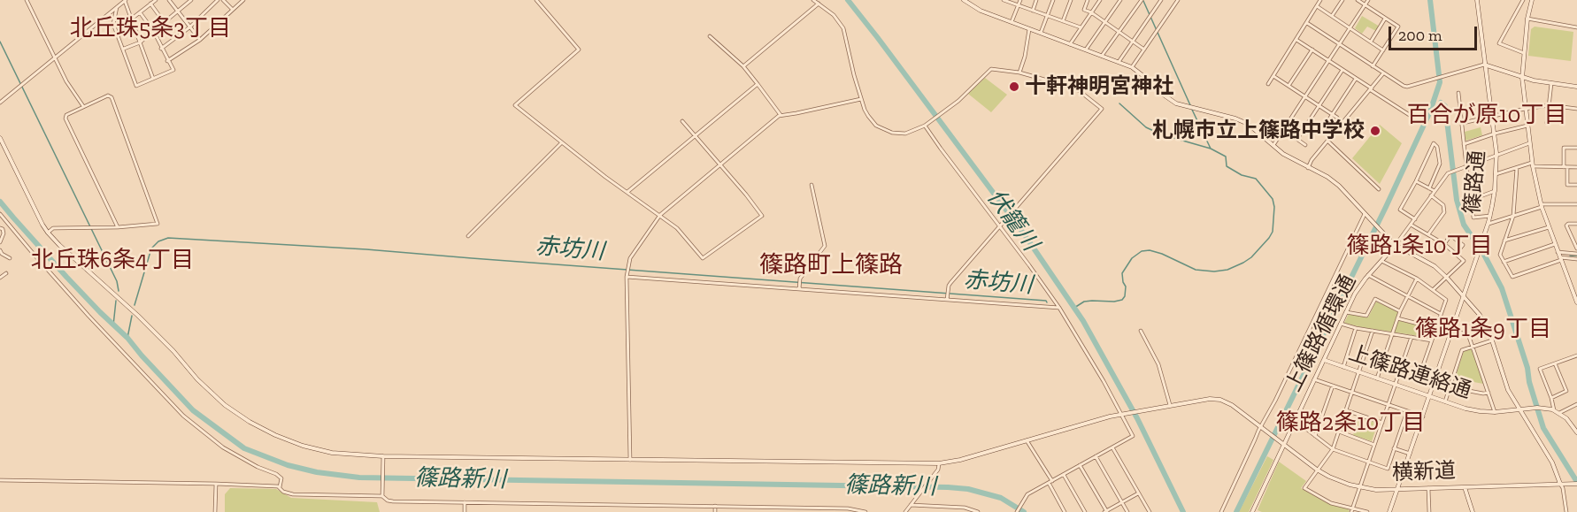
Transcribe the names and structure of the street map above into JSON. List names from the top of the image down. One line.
{"streets":{"street":["篠路通","上篠路循環通","上篠路連絡通","横新道"]},"crossings":[["篠路通","上篠路連絡通"],["篠路通","横新道"],["上篠路循環通","上篠路連絡通"],["上篠路循環通","横新道"]],"districts":["北丘珠5条3丁目","百合が原10丁目","篠路1条10丁目","北丘珠6条4丁目","篠路町上篠路","篠路1条9丁目","篠路2条10丁目"],"water":["伏籠川","赤坊川","篠路新川"],"places":["十軒神明宮神社","札幌市立上篠路中学校"],"scale_bar":"200 m"}
